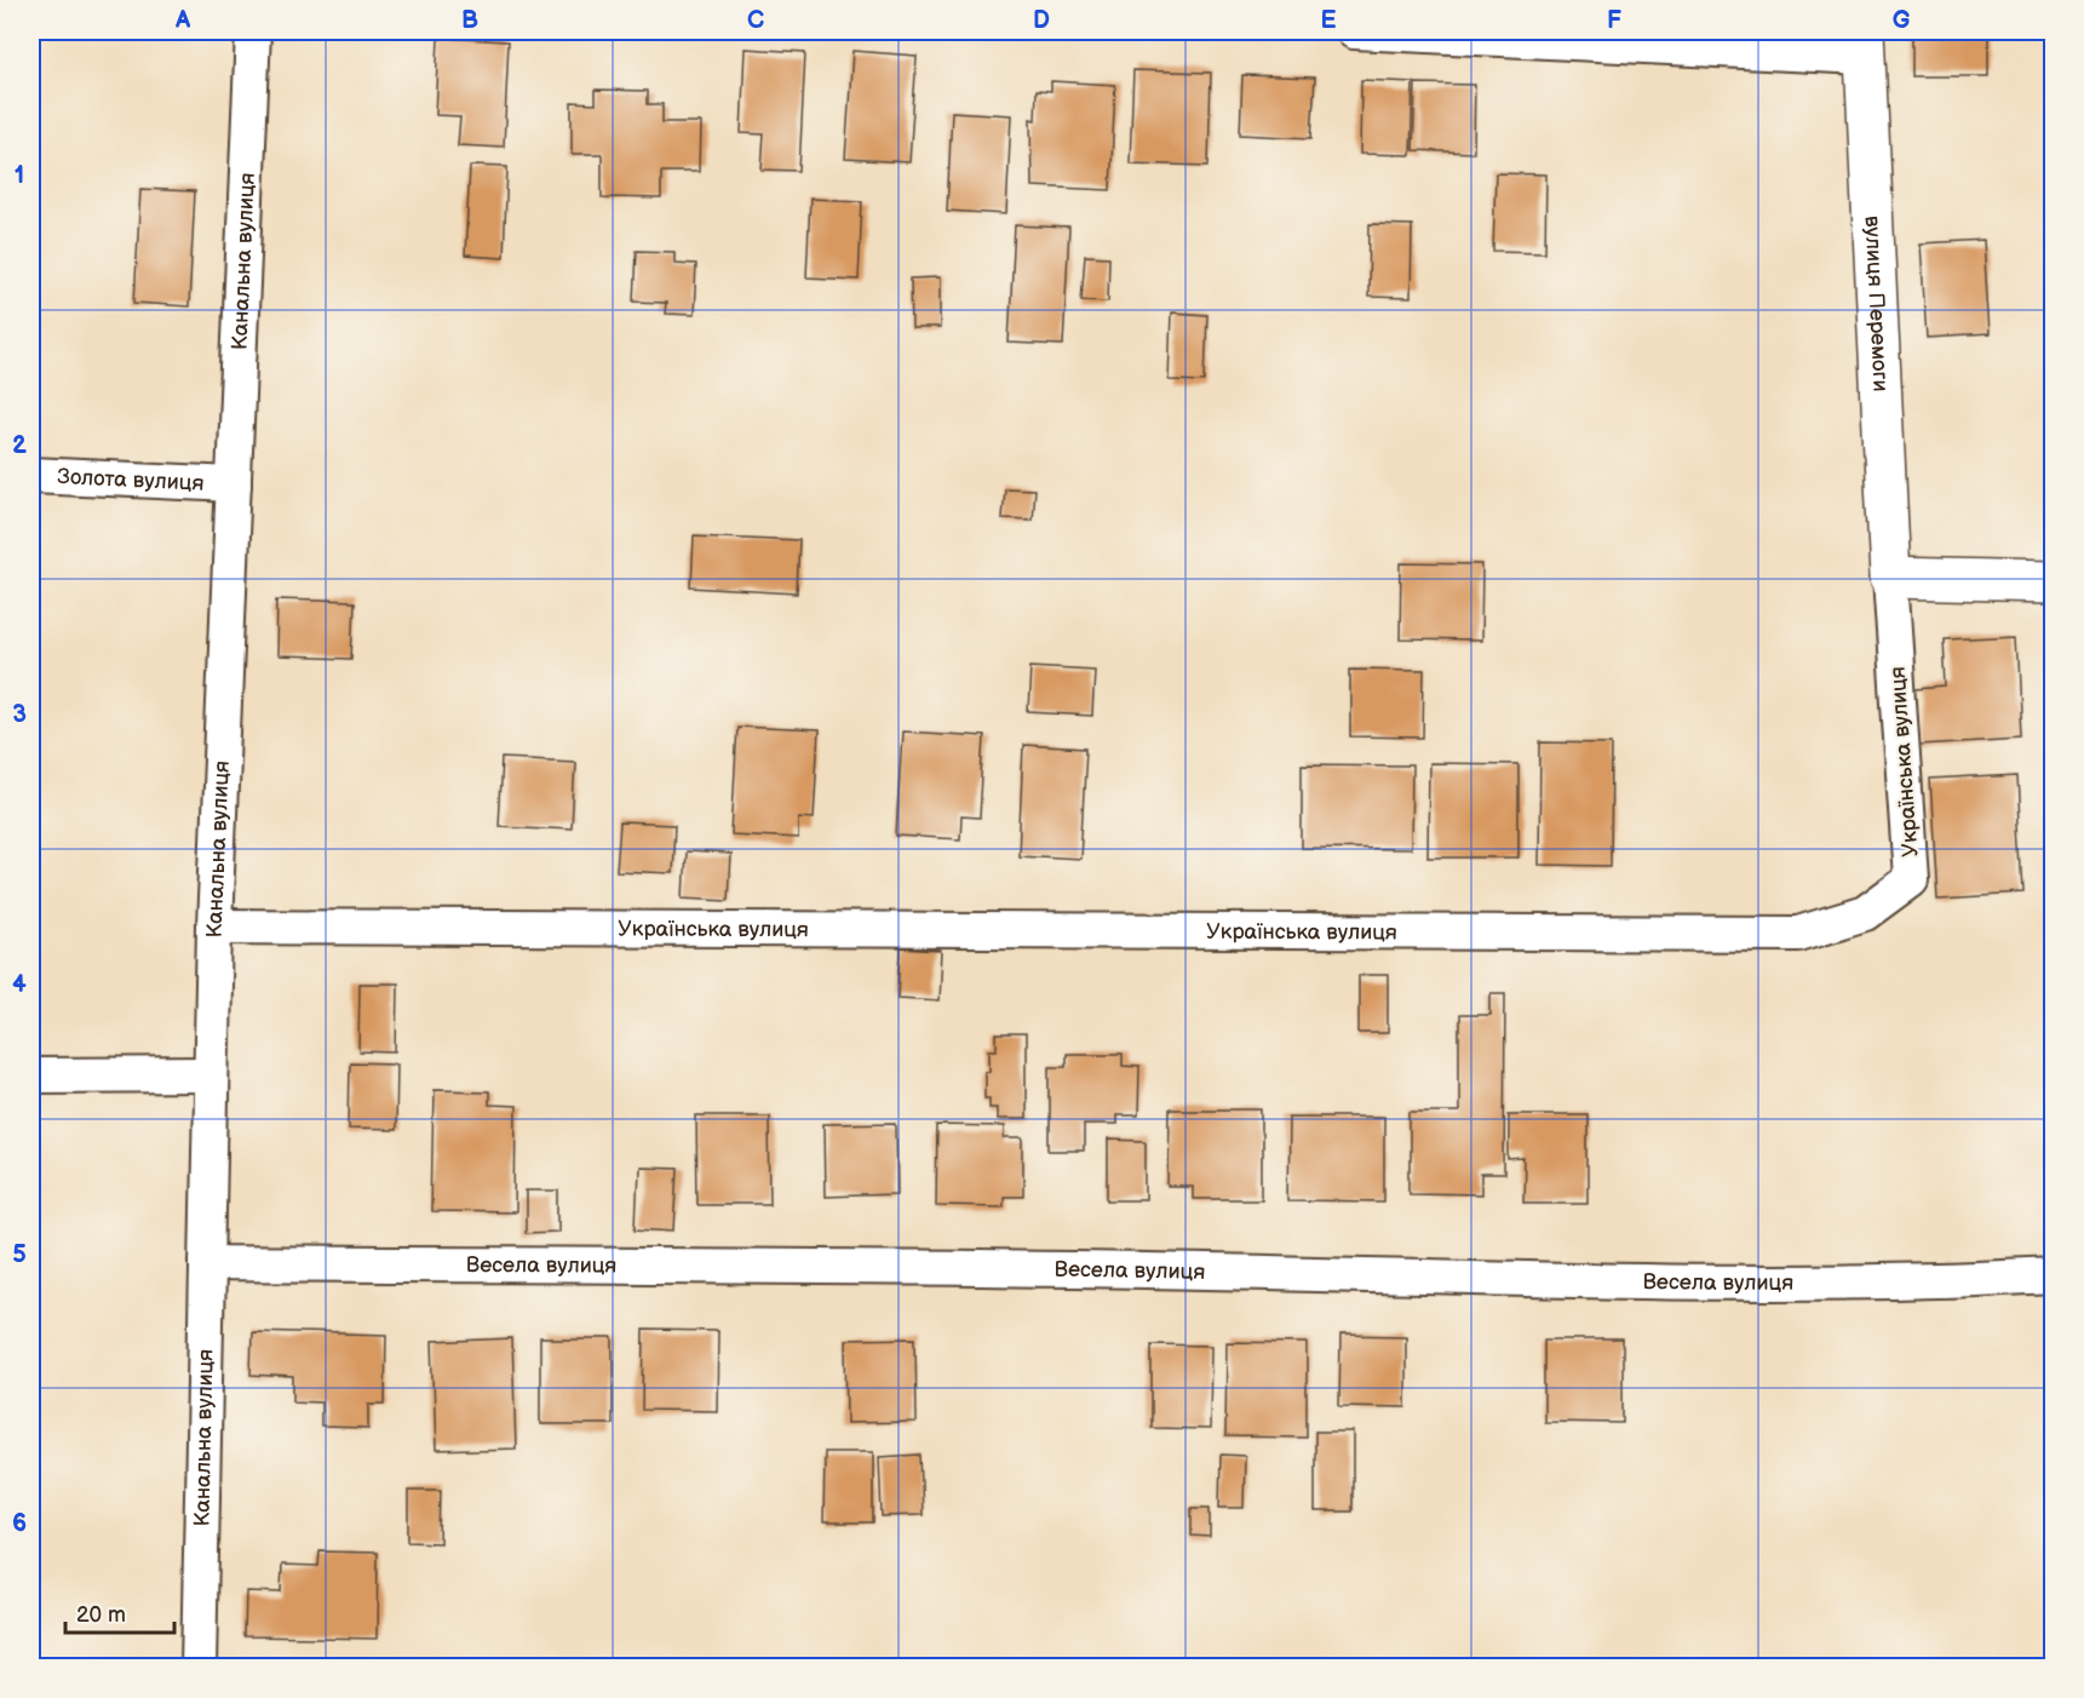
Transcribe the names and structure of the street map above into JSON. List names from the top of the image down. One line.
{"streets":{"street":["Канальна вулиця","вулиця Перемоги","Золота вулиця","Українська вулиця","Весела вулиця"]},"crossings":[["Канальна вулиця","Золота вулиця"],["Канальна вулиця","Українська вулиця"],["Канальна вулиця","Весела вулиця"],["вулиця Перемоги","Українська вулиця"]],"scale_bar":"20 m","grid":{"columns":["A","B","C","D","E","F","G"],"rows":["1","2","3","4","5","6"]}}
